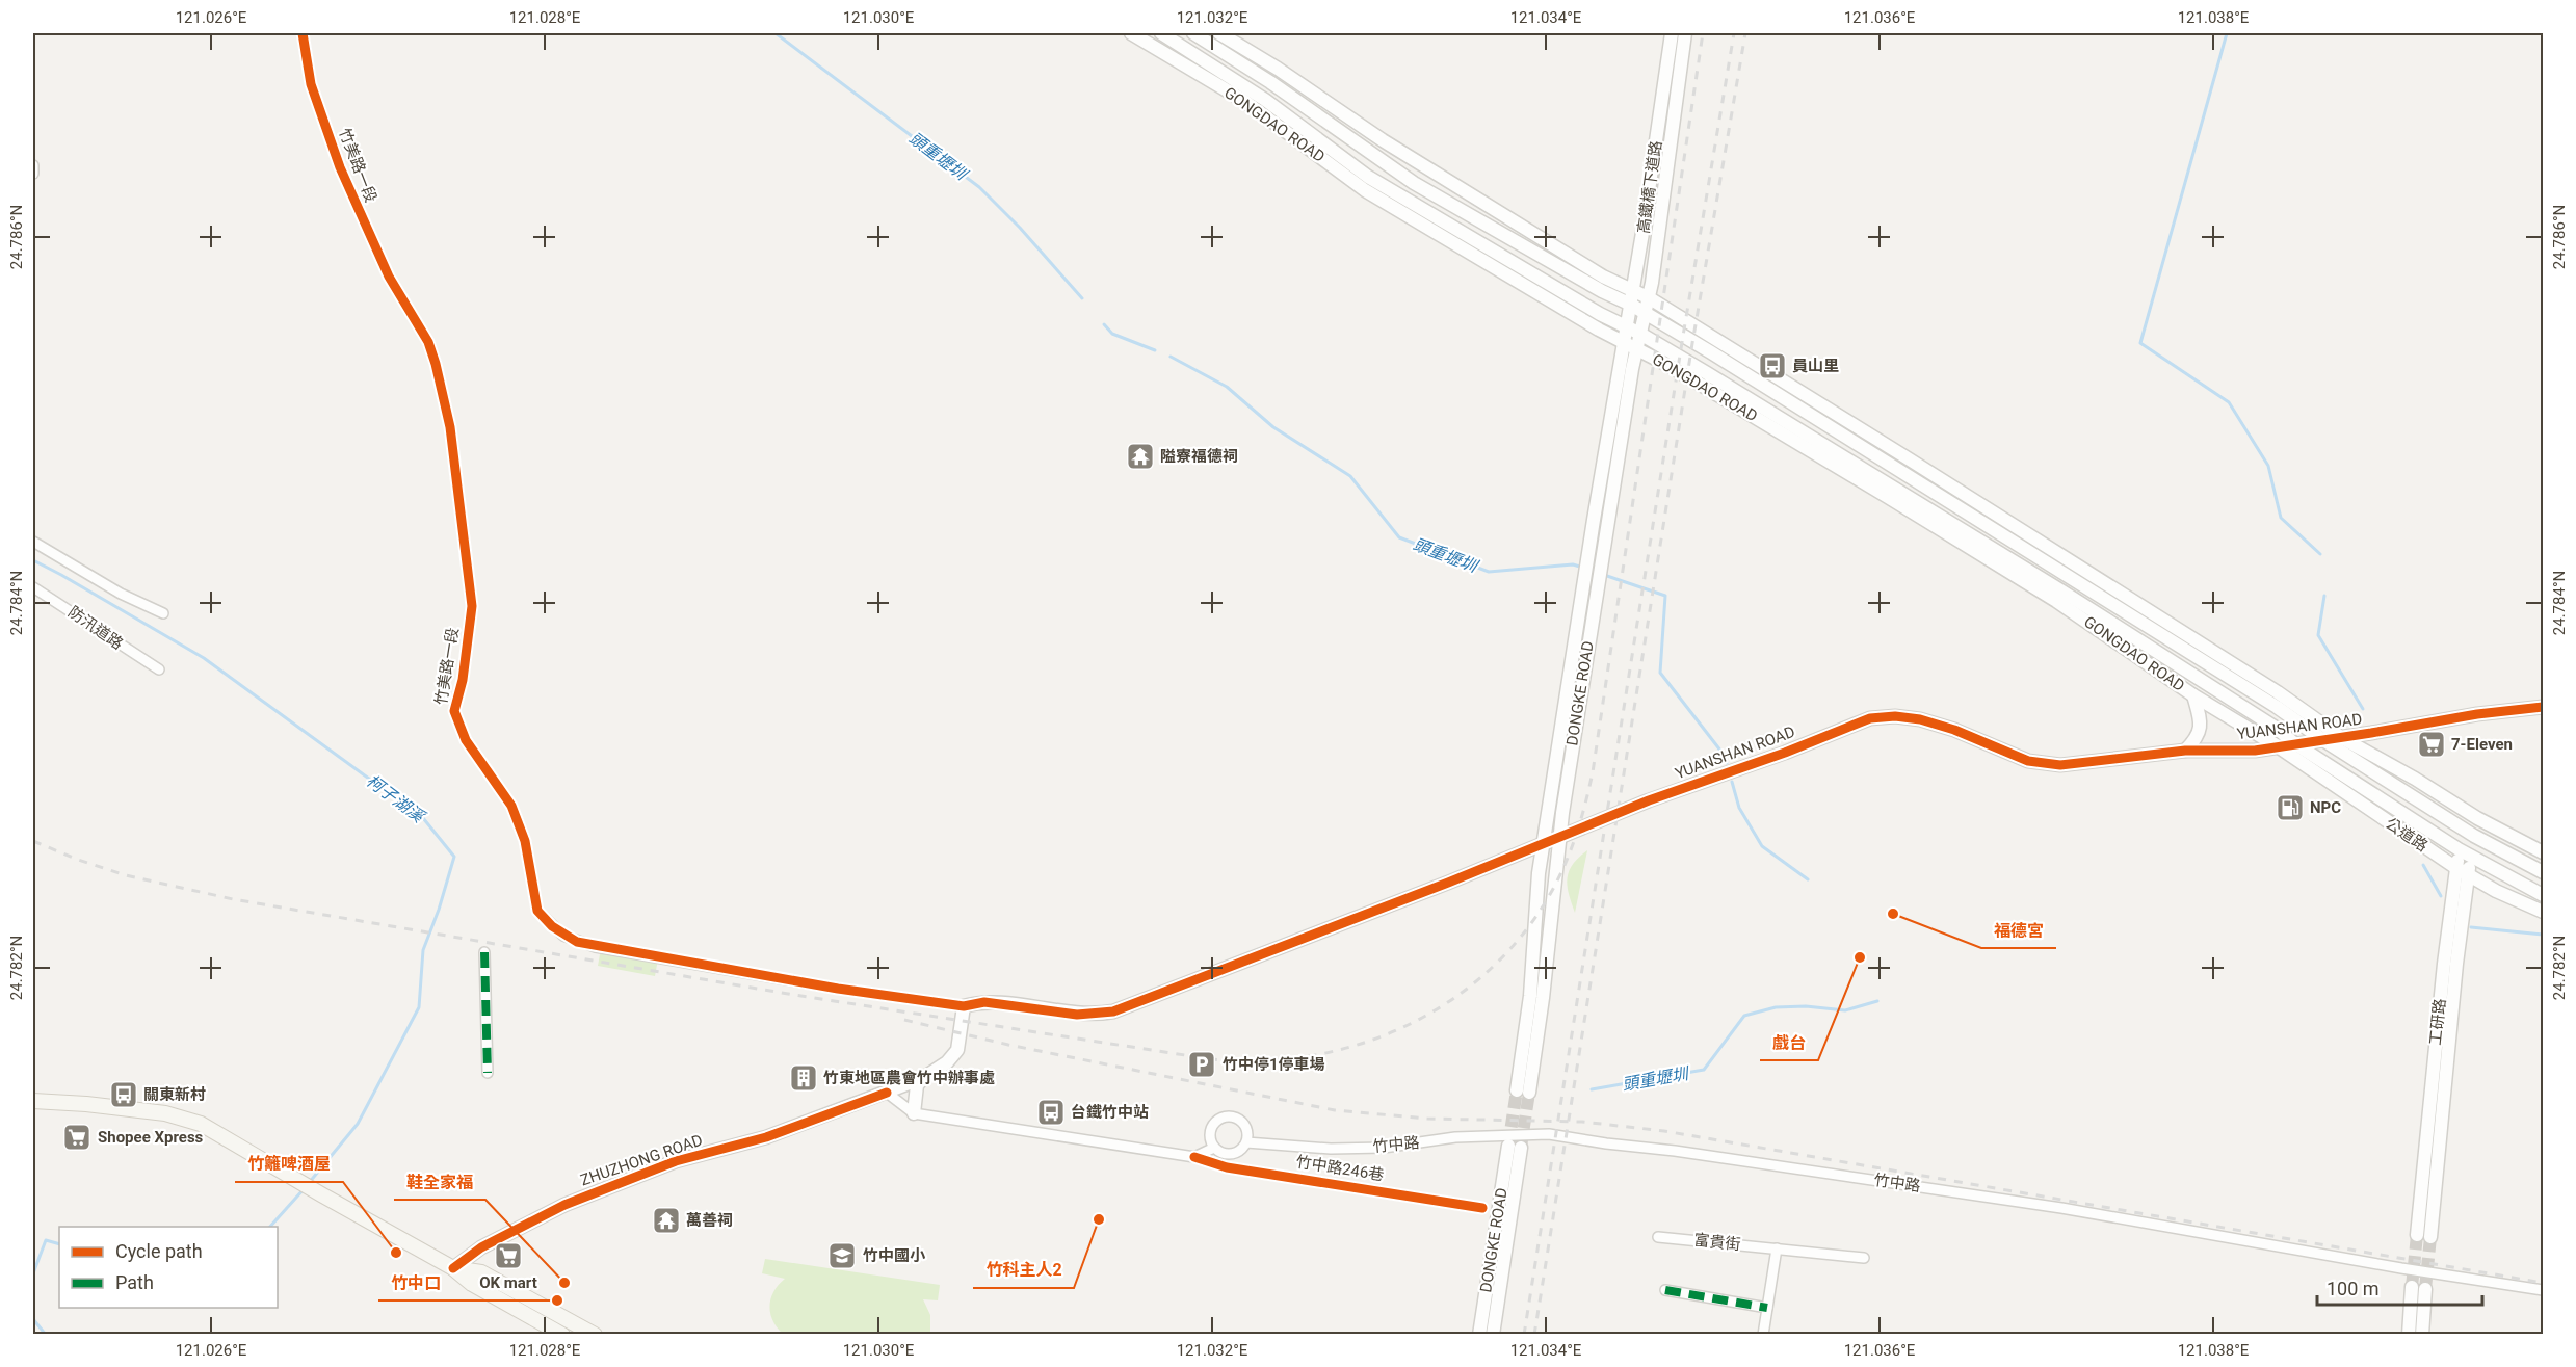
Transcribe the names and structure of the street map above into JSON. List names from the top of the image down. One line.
{"streets":{"street":["GONGDAO ROAD","竹美路一段","高鐵橋下道路","防汛道路","DONGKE ROAD","YUANSHAN ROAD","公道路","工研路","竹中路","ZHUZHONG ROAD","竹中路246巷","富貴街"]},"crossings":[["GONGDAO ROAD","高鐵橋下道路"],["GONGDAO ROAD","DONGKE ROAD"],["GONGDAO ROAD","YUANSHAN ROAD"],["GONGDAO ROAD","公道路"],["竹美路一段","YUANSHAN ROAD"],["竹美路一段","ZHUZHONG ROAD"],["高鐵橋下道路","DONGKE ROAD"],["DONGKE ROAD","YUANSHAN ROAD"],["YUANSHAN ROAD","公道路"],["YUANSHAN ROAD","ZHUZHONG ROAD"],["公道路","工研路"]],"water":["頭重壢圳","柯子湖溪"],"places":{"bus stop":["員山里","關東新村","台鐵竹中站"],"temple":["隘寮福德祠","萬善祠"],"supermarket":["7-Eleven","Shopee Xpress","OK mart"],"fuel station":["NPC"],"other":["福德宮","戲台","竹科主人2","竹籬啤酒屋","鞋全家福","竹中口"],"parking":["竹中停1停車場"],"building":["竹東地區農會竹中辦事處"],"school or university":["竹中國小"]},"legend":["Cycle path","Path"],"scale_bar":"100 m","coordinates":["121.026°E","121.028°E","121.030°E","121.032°E","121.034°E","121.036°E","121.038°E","24.786°N","24.784°N","24.782°N"]}
